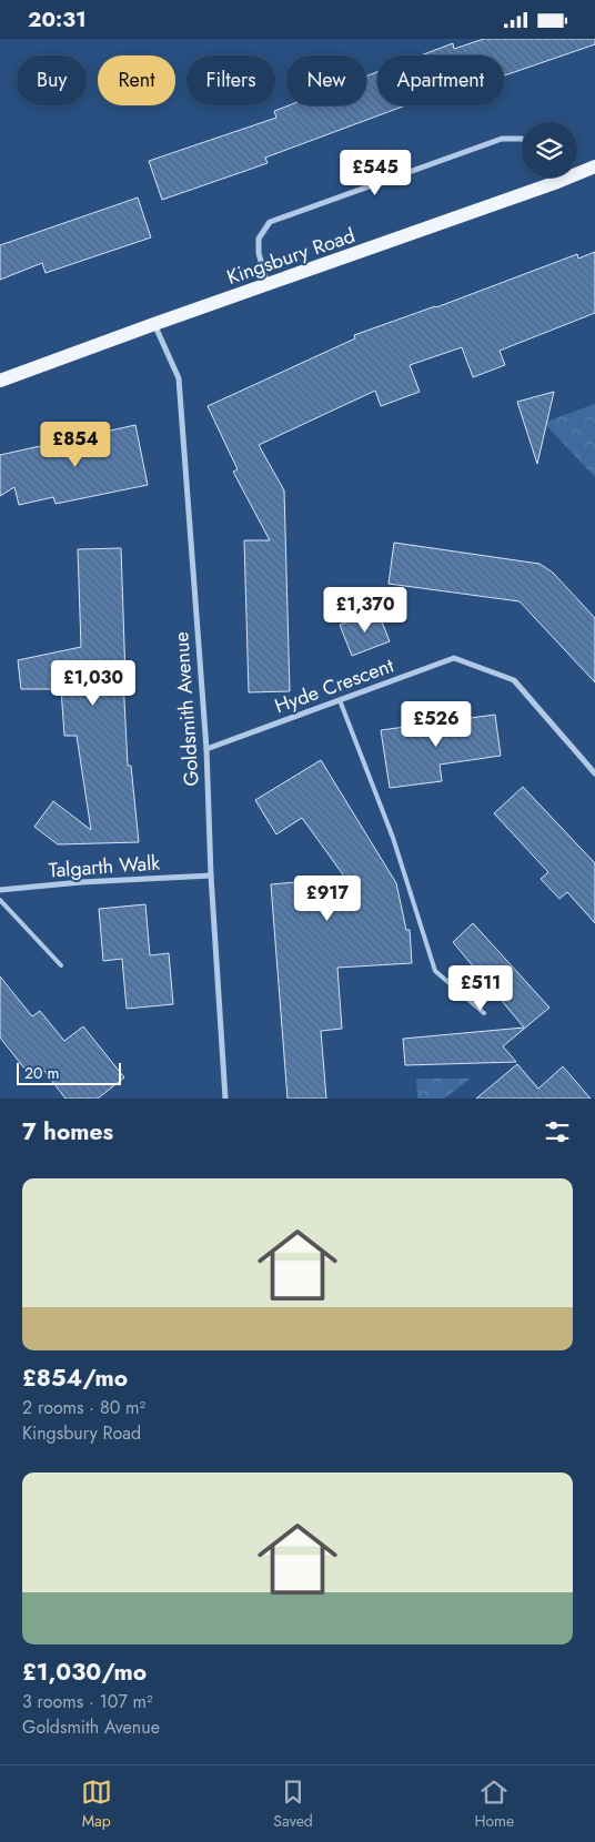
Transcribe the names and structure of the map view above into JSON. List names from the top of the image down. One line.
{"streets":{"main road":["Kingsbury Road"],"street":["Hyde Crescent","Goldsmith Avenue","Talgarth Walk"]},"crossings":[["Kingsbury Road","Goldsmith Avenue"],["Hyde Crescent","Goldsmith Avenue"],["Goldsmith Avenue","Talgarth Walk"]],"scale_bar":"20 m","page":{"status":"20:31","chip":["Buy","Rent","Filters","New","Apartment"],"price":["£545","£854","£1,370","£1,030","£526","£917","£511"],"scale":"20 m","heading":"7 homes","list":[{"name":"£854/mo","note":"2 rooms · 80 m² · Kingsbury Road"},{"name":"£1,030/mo","note":"3 rooms · 107 m² · Goldsmith Avenue"}],"tabs":["Map","Saved","Home"]}}
